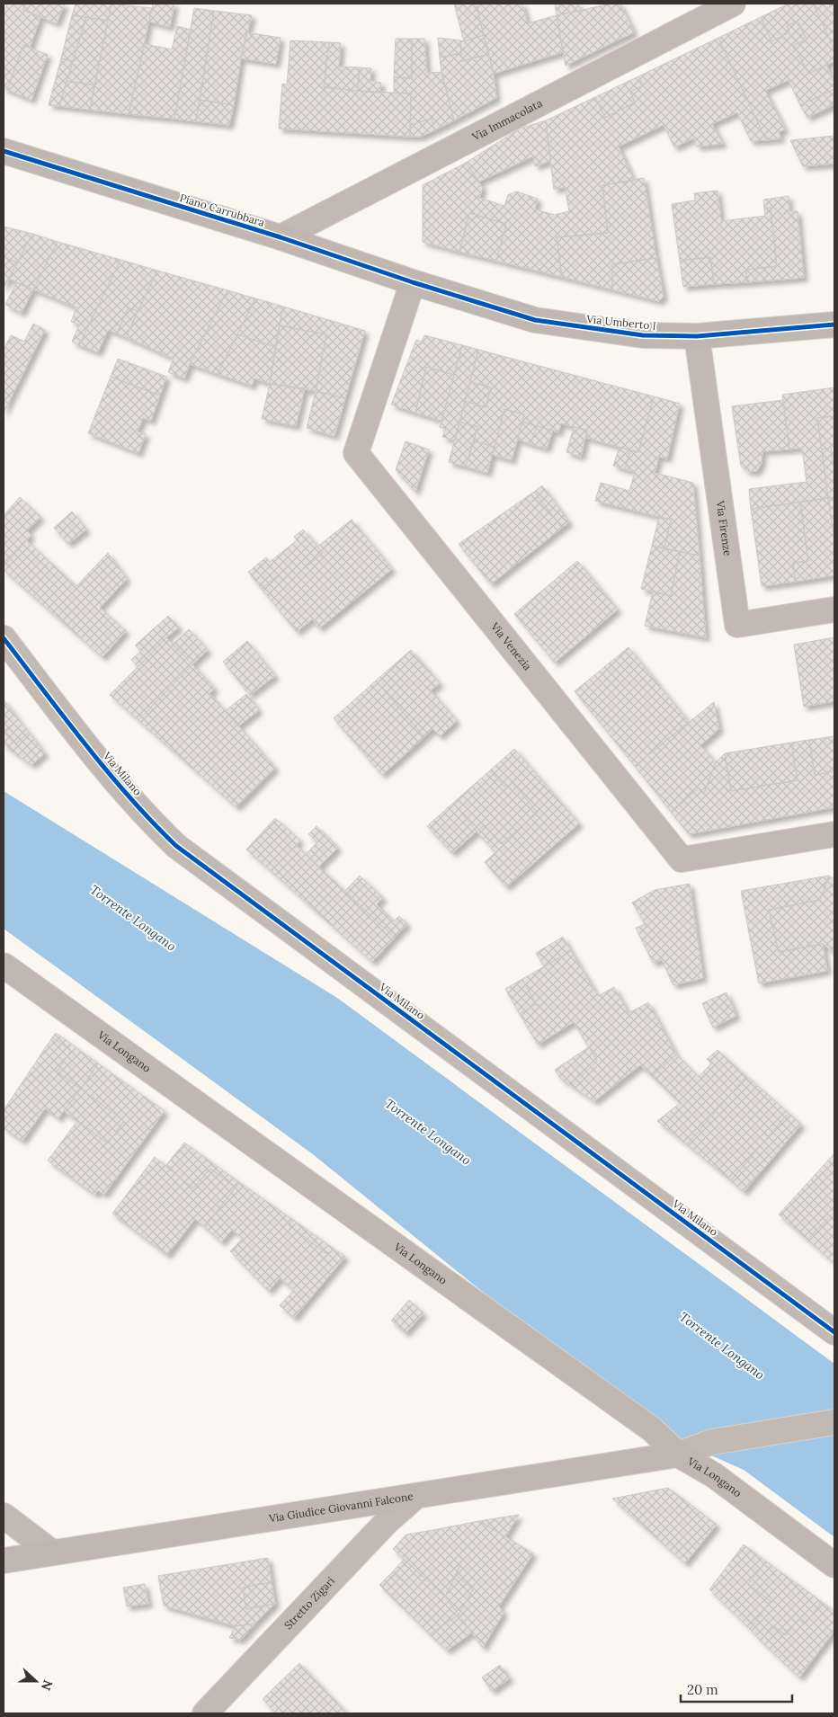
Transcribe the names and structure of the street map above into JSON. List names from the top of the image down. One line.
{"streets":{"street":["Via Immacolata","Piano Carrubbara","Via Umberto I","Via Firenze","Via Venezia","Via Milano","Via Longano","Via Giudice Giovanni Falcone","Stretto Zigari"]},"crossings":[["Via Immacolata","Piano Carrubbara"],["Piano Carrubbara","Via Umberto I"],["Piano Carrubbara","Via Venezia"],["Via Umberto I","Via Firenze"],["Via Umberto I","Via Venezia"],["Via Longano","Via Giudice Giovanni Falcone"],["Via Giudice Giovanni Falcone","Stretto Zigari"]],"water":["Torrente Longano"],"scale_bar":"20 m","north":"right"}
